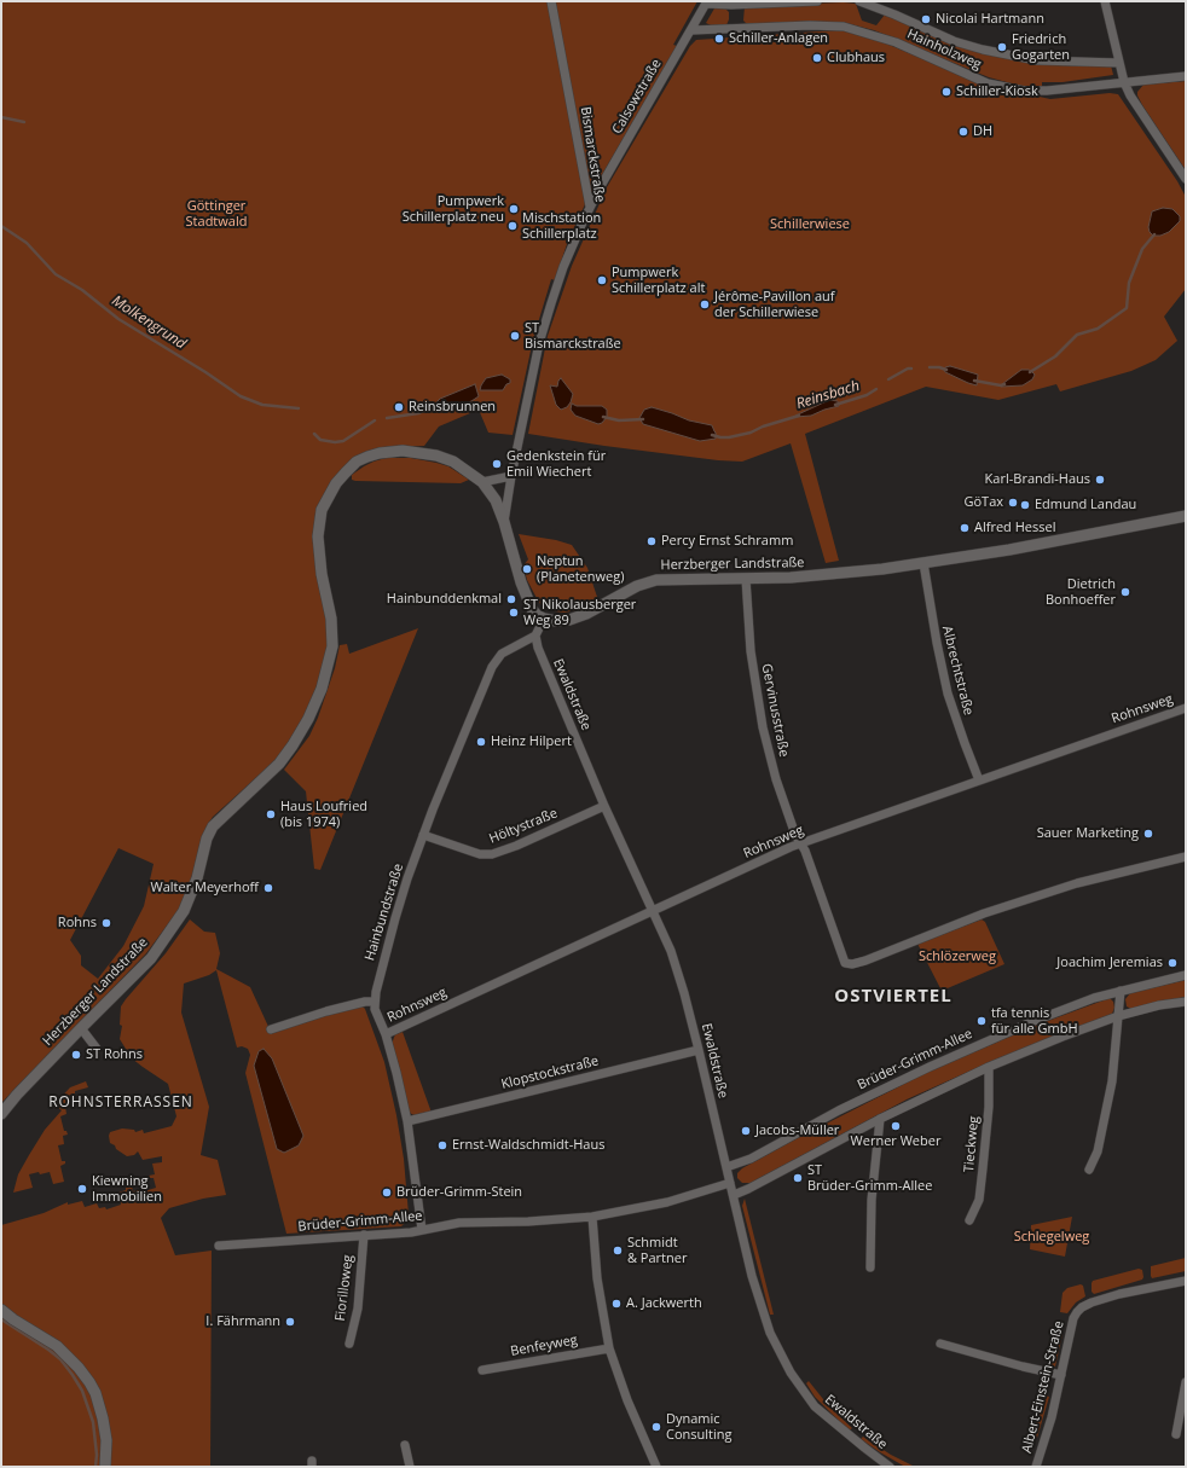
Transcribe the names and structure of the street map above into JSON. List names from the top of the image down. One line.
{"streets":{"street":["Hainholzweg","Calsowstraße","Bismarckstraße","Herzberger Landstraße","Albrechtstraße","Ewaldstraße","Rohnsweg","Gervinusstraße","Höltystraße","Hainbundstraße","Brüder-Grimm-Allee","Klopstockstraße","Tieckweg","Fiorilloweg","Benfeyweg","Albert-Einstein-Straße"]},"crossings":[["Hainholzweg","Calsowstraße"],["Calsowstraße","Bismarckstraße"],["Bismarckstraße","Herzberger Landstraße"],["Herzberger Landstraße","Albrechtstraße"],["Herzberger Landstraße","Gervinusstraße"],["Albrechtstraße","Rohnsweg"],["Ewaldstraße","Rohnsweg"],["Ewaldstraße","Höltystraße"],["Ewaldstraße","Hainbundstraße"],["Ewaldstraße","Brüder-Grimm-Allee"],["Ewaldstraße","Klopstockstraße"],["Rohnsweg","Gervinusstraße"],["Rohnsweg","Hainbundstraße"],["Höltystraße","Hainbundstraße"],["Hainbundstraße","Brüder-Grimm-Allee"],["Hainbundstraße","Klopstockstraße"],["Brüder-Grimm-Allee","Fiorilloweg"]],"districts":["OSTVIERTEL","ROHNSTERRASSEN"],"water":["Molkengrund","Reinsbach"],"parks":["Göttinger Stadtwald","Schillerwiese","Schlözerweg","Schlegelweg"],"places":["Nicolai Hartmann","Schiller-Anlagen","Friedrich Gogarten","Clubhaus","Schiller-Kiosk","DH","Pumpwerk Schillerplatz neu","Mischstation Schillerplatz","Pumpwerk Schillerplatz alt","Jérôme-Pavillon auf der Schillerwiese","ST Bismarckstraße","Reinsbrunnen","Gedenkstein für Emil Wiechert","Karl-Brandi-Haus","GöTax","Edmund Landau","Alfred Hessel","Percy Ernst Schramm","Neptun (Planetenweg)","Dietrich Bonhoeffer","Hainbunddenkmal","ST Nikolausberger Weg 89","Heinz Hilpert","Haus Loufried (bis 1974)","Sauer Marketing","Walter Meyerhoff","Rohns","Joachim Jeremias","tfa tennis für alle GmbH","ST Rohns","Werner Weber","Jacobs-Müller","Ernst-Waldschmidt-Haus","ST Brüder-Grimm-Allee","Kiewning Immobilien","Brüder-Grimm-Stein","Schmidt & Partner","A. Jackwerth","I. Fährmann","Dynamic Consulting"]}
